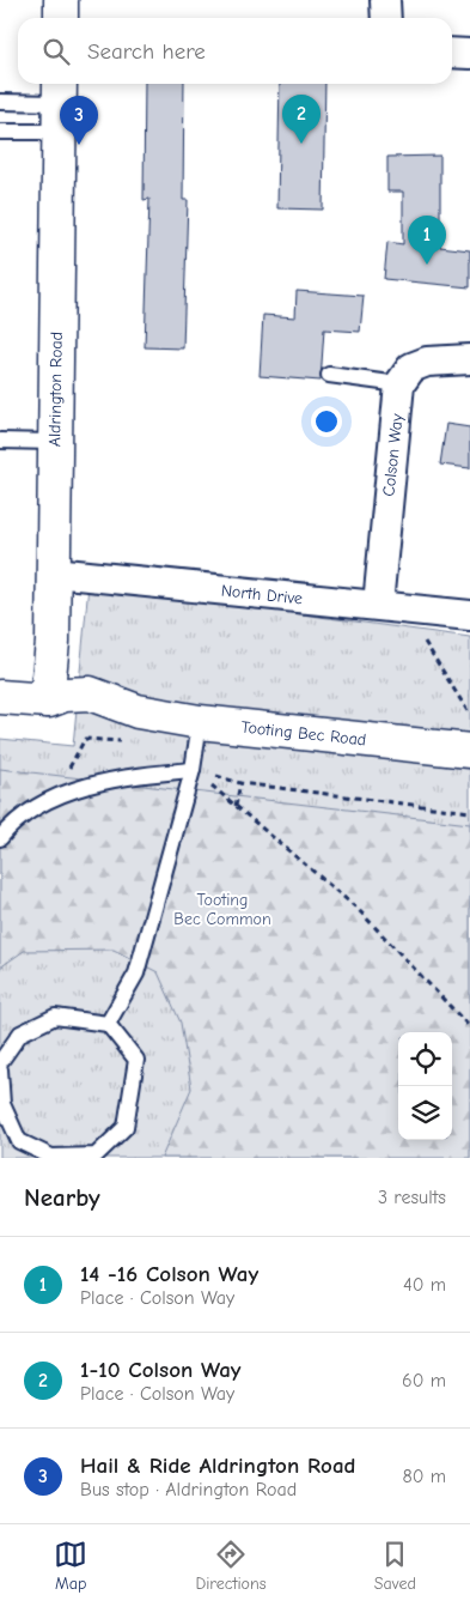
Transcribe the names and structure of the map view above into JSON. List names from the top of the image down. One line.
{"streets":{"main road":["Aldrington Road","Tooting Bec Road"],"street":["Colson Way","North Drive"]},"crossings":[["Aldrington Road","North Drive"],["Aldrington Road","Tooting Bec Road"],["Colson Way","North Drive"]],"parks":["Tooting Bec Common"],"page":{"search":"Search here","pins":["2","3","1"],"heading":["Nearby","3 results"],"list":[{"mark":"1","name":"14 -16 Colson Way","note":"Place · Colson Way","value":"40 m"},{"mark":"2","name":"1-10 Colson Way","note":"Place · Colson Way","value":"60 m"},{"mark":"3","name":"Hail & Ride Aldrington Road","note":"Bus stop · Aldrington Road","value":"80 m"}],"nav":["Map","Directions","Saved"]}}
